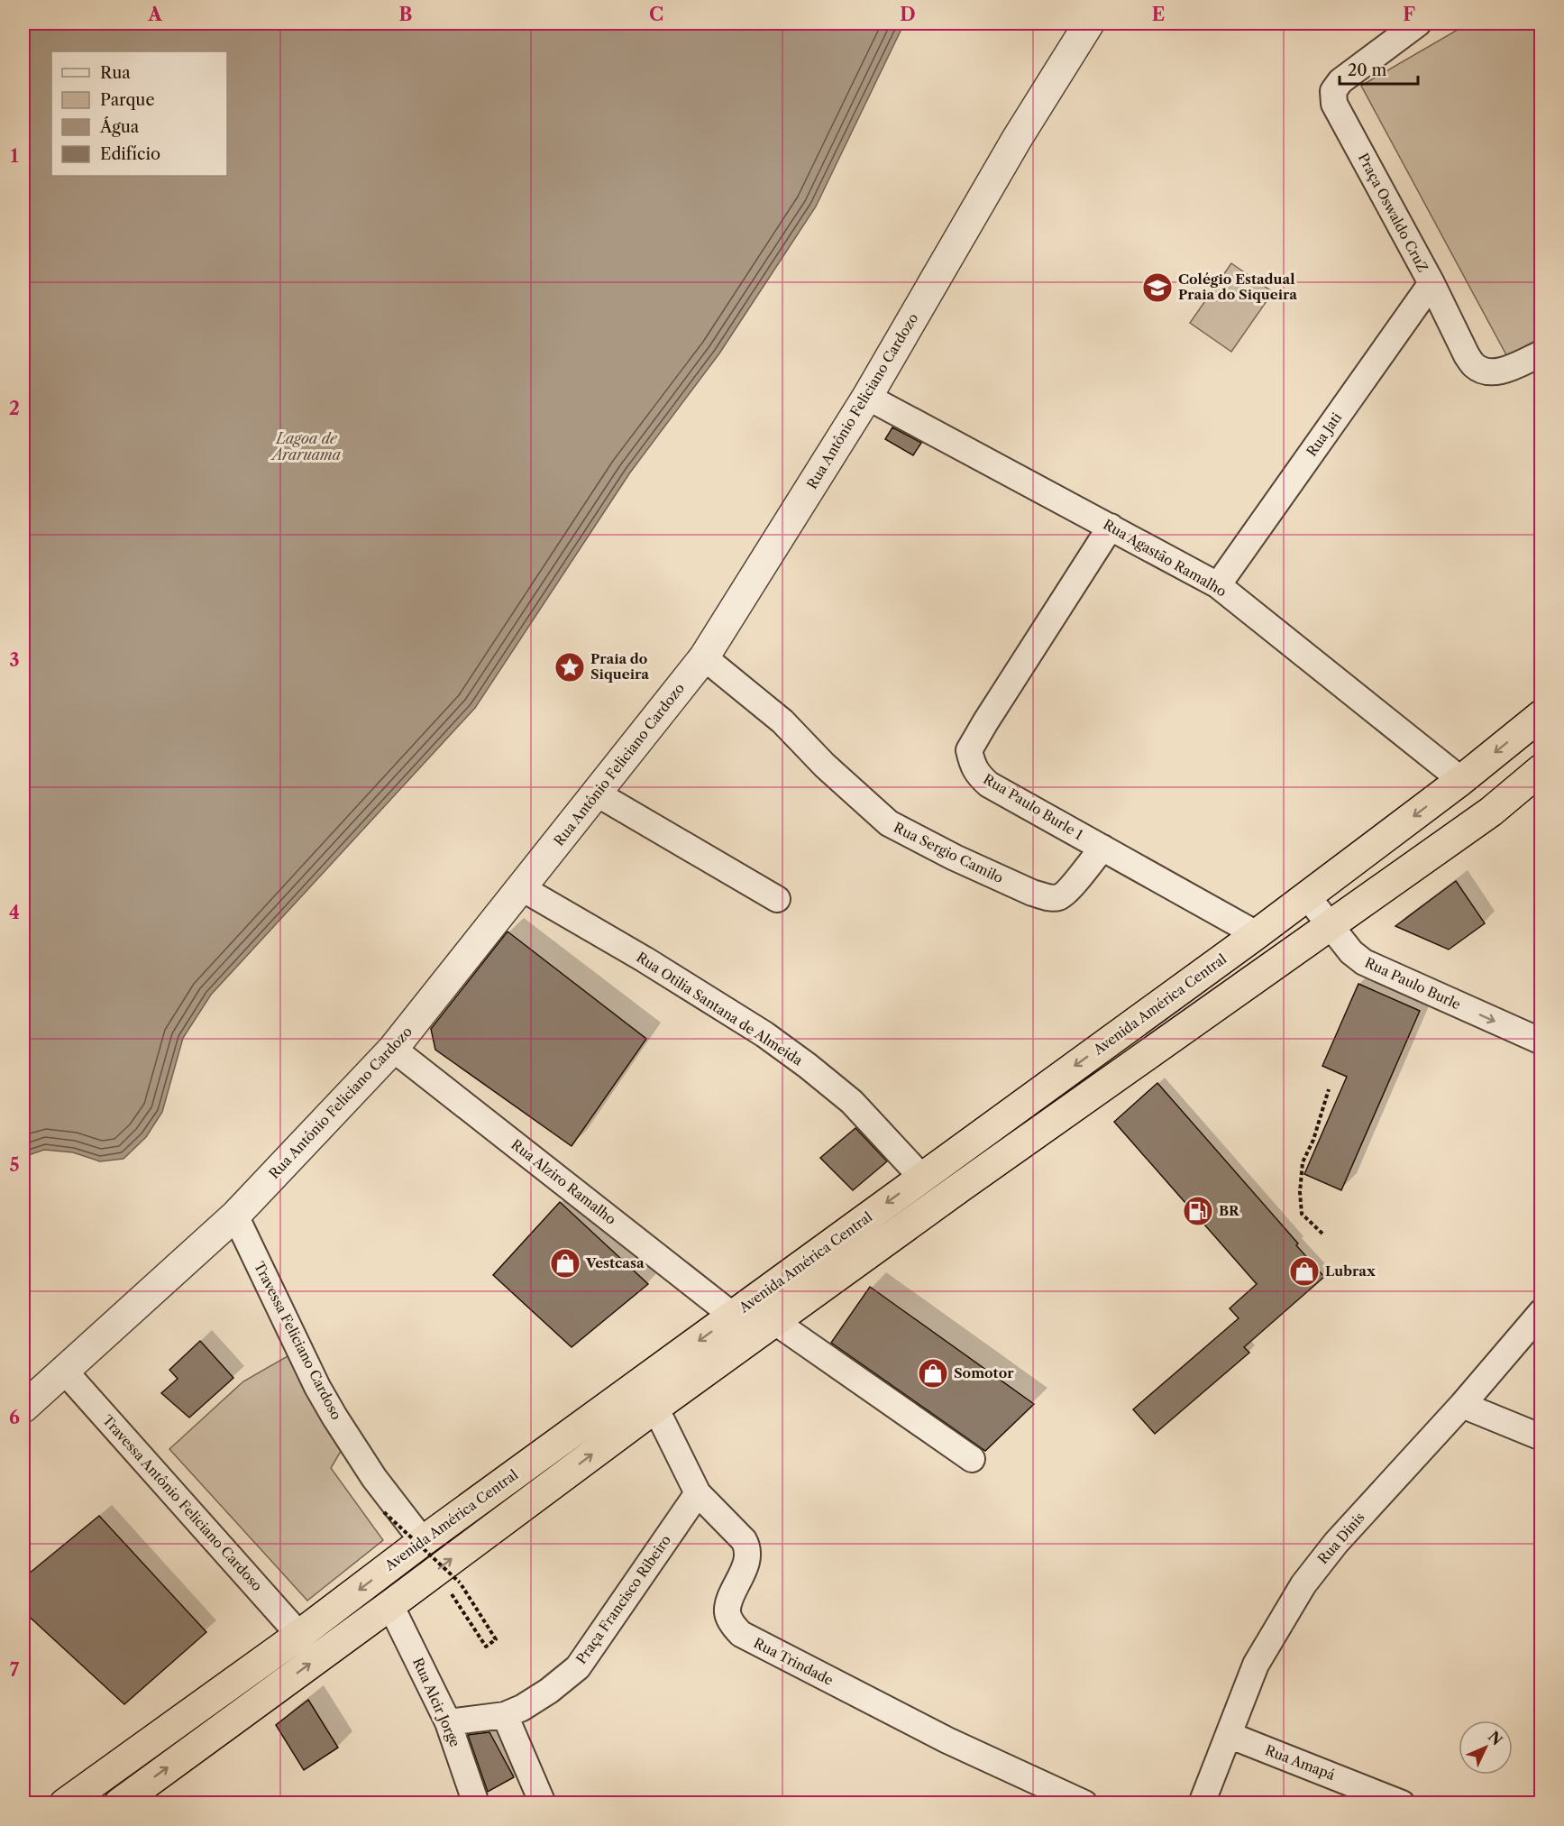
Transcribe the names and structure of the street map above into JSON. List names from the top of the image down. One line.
{"streets":{"highway":["Avenida América Central"],"street":["Praça Oswaldo CruZ","Rua Antônio Feliciano Cardozo","Rua Jati","Rua Agastão Ramalho","Rua Paulo Burle 1","Rua Sergio Camilo","Rua Paulo Burle","Rua Otilia Santana de Almeida","Rua Alziro Ramalho","Travessa Feliciano Cardoso","Travessa Antônio Feliciano Cardoso","Rua Dinis","Praça Francisco Ribeiro","Rua Trindade","Rua Alcir Jorge","Rua Amapá"]},"crossings":[["Praça Oswaldo CruZ","Rua Jati"],["Rua Antônio Feliciano Cardozo","Rua Agastão Ramalho"],["Rua Antônio Feliciano Cardozo","Rua Sergio Camilo"],["Rua Antônio Feliciano Cardozo","Rua Otilia Santana de Almeida"],["Rua Antônio Feliciano Cardozo","Rua Alziro Ramalho"],["Rua Antônio Feliciano Cardozo","Travessa Feliciano Cardoso"],["Rua Antônio Feliciano Cardozo","Travessa Antônio Feliciano Cardoso"],["Rua Jati","Rua Agastão Ramalho"],["Rua Agastão Ramalho","Rua Paulo Burle 1"],["Rua Agastão Ramalho","Avenida América Central"],["Rua Paulo Burle 1","Rua Sergio Camilo"],["Rua Paulo Burle 1","Avenida América Central"],["Rua Paulo Burle","Avenida América Central"],["Avenida América Central","Rua Otilia Santana de Almeida"],["Avenida América Central","Rua Alziro Ramalho"],["Avenida América Central","Travessa Feliciano Cardoso"],["Avenida América Central","Travessa Antônio Feliciano Cardoso"],["Rua Dinis","Rua Amapá"],["Praça Francisco Ribeiro","Rua Trindade"],["Praça Francisco Ribeiro","Rua Alcir Jorge"]],"one_way":["Rua Paulo Burle"],"water":["Lagoa de Araruama"],"places":{"school or university":["Colégio Estadual Praia do Siqueira"],"place":["Praia do Siqueira"],"fuel station":["BR"],"shop":["Vestcasa","Lubrax","Somotor"]},"legend":["Rua","Parque","Água","Edifício"],"scale_bar":"20 m","north":"top right","grid":{"columns":["A","B","C","D","E","F"],"rows":["1","2","3","4","5","6","7"]}}
